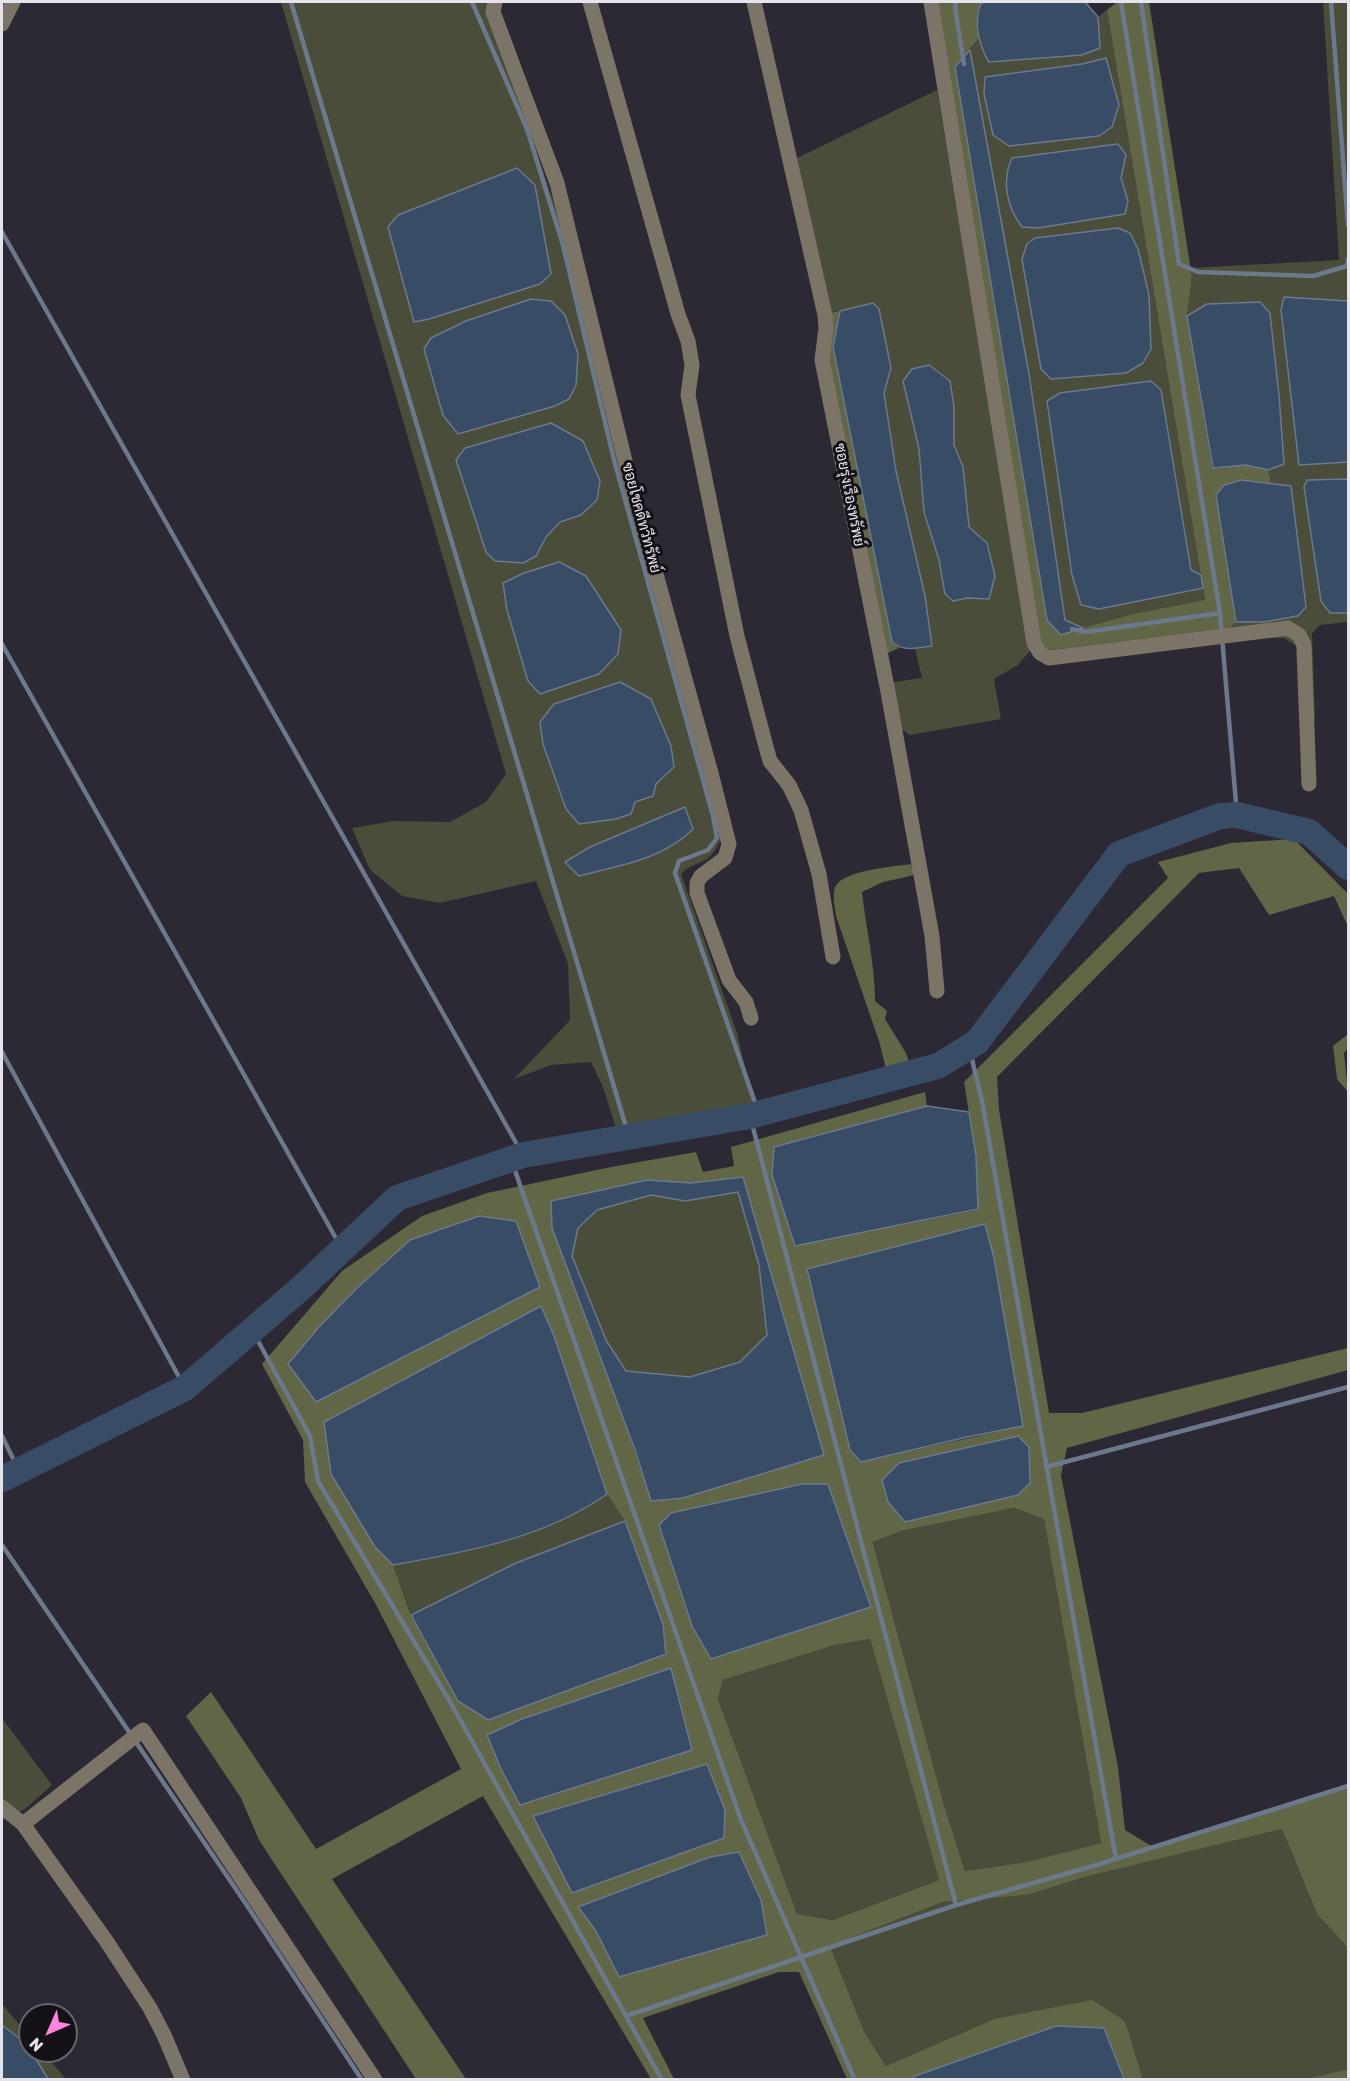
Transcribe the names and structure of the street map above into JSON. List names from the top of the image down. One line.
{"streets":{"street":["ซอยรุ่งเรืองทรัพย์","ซอยโชคดีทวีทรัพย์"]},"north":"bottom left"}
